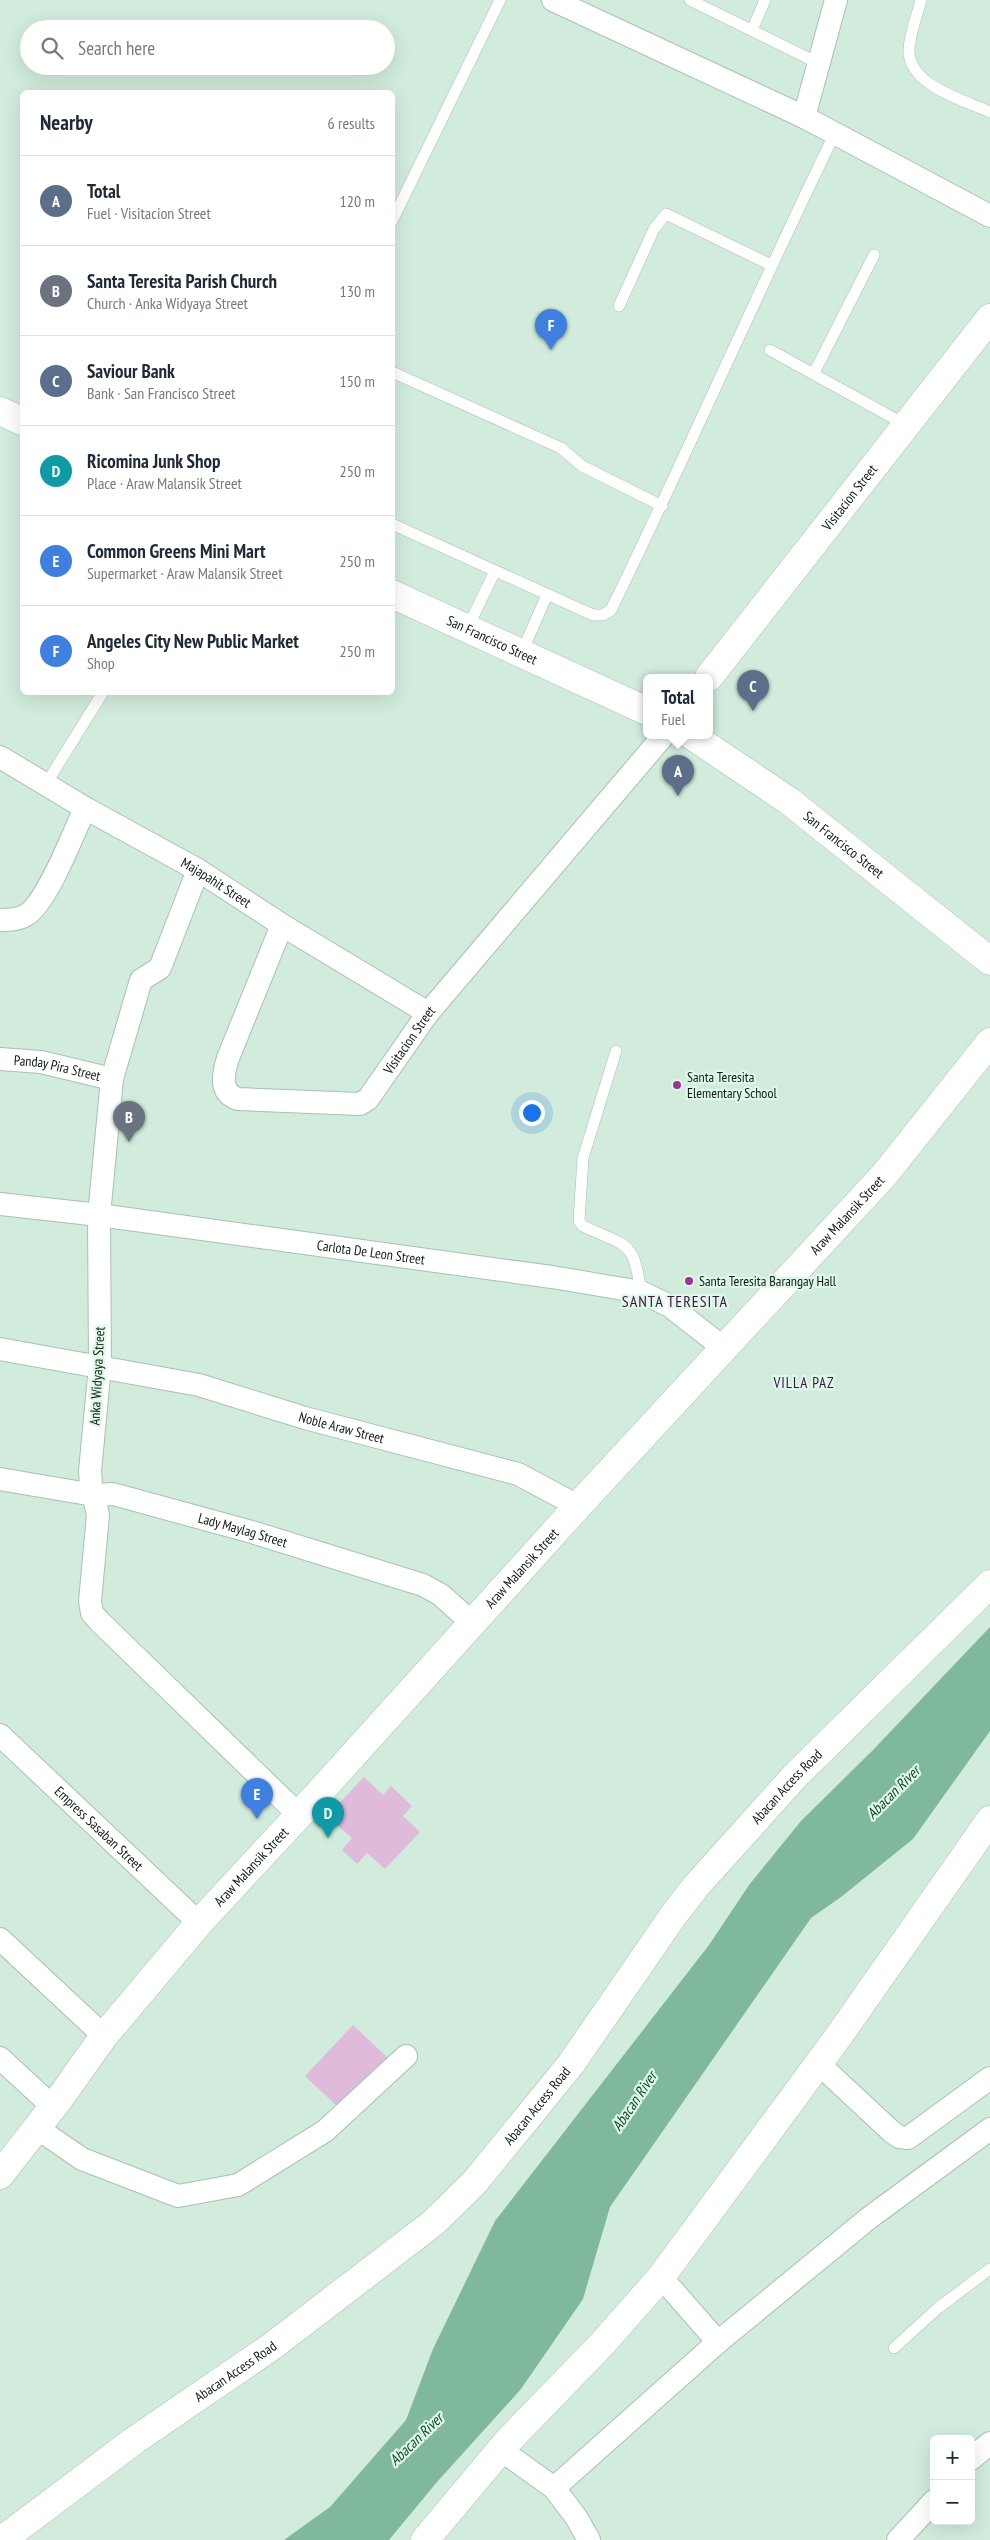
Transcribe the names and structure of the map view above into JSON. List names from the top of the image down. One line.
{"streets":{"street":["Visitacion Street","San Francisco Street","Majapahit Street","Panday Pira Street","Araw Malansik Street","Carlota De Leon Street","Anka Widyaya Street","Noble Araw Street","Lady Maylag Street","Abacan Access Road","Empress Sasaban Street"]},"crossings":[["Visitacion Street","Majapahit Street"],["Majapahit Street","Anka Widyaya Street"],["Panday Pira Street","Anka Widyaya Street"],["Araw Malansik Street","Carlota De Leon Street"],["Araw Malansik Street","Anka Widyaya Street"],["Araw Malansik Street","Noble Araw Street"],["Araw Malansik Street","Lady Maylag Street"],["Araw Malansik Street","Empress Sasaban Street"],["Carlota De Leon Street","Anka Widyaya Street"],["Anka Widyaya Street","Noble Araw Street"],["Anka Widyaya Street","Lady Maylag Street"]],"districts":["SANTA TERESITA","VILLA PAZ"],"water":["Abacan River"],"places":["Santa Teresita Elementary School","Santa Teresita Barangay Hall"],"page":{"search":"Search here","heading":["Nearby","6 results"],"list":[{"mark":"A","name":"Total","note":"Fuel · Visitacion Street","value":"120 m"},{"mark":"B","name":"Santa Teresita Parish Church","note":"Church · Anka Widyaya Street","value":"130 m"},{"mark":"C","name":"Saviour Bank","note":"Bank · San Francisco Street","value":"150 m"},{"mark":"D","name":"Ricomina Junk Shop","note":"Place · Araw Malansik Street","value":"250 m"},{"mark":"E","name":"Common Greens Mini Mart","note":"Supermarket · Araw Malansik Street","value":"250 m"},{"mark":"F","name":"Angeles City New Public Market","note":"Shop","value":"250 m"}],"pins":["F","C","A","B","E","D"],"popup":["Total","Fuel"],"map_buttons":["+","−"]}}
